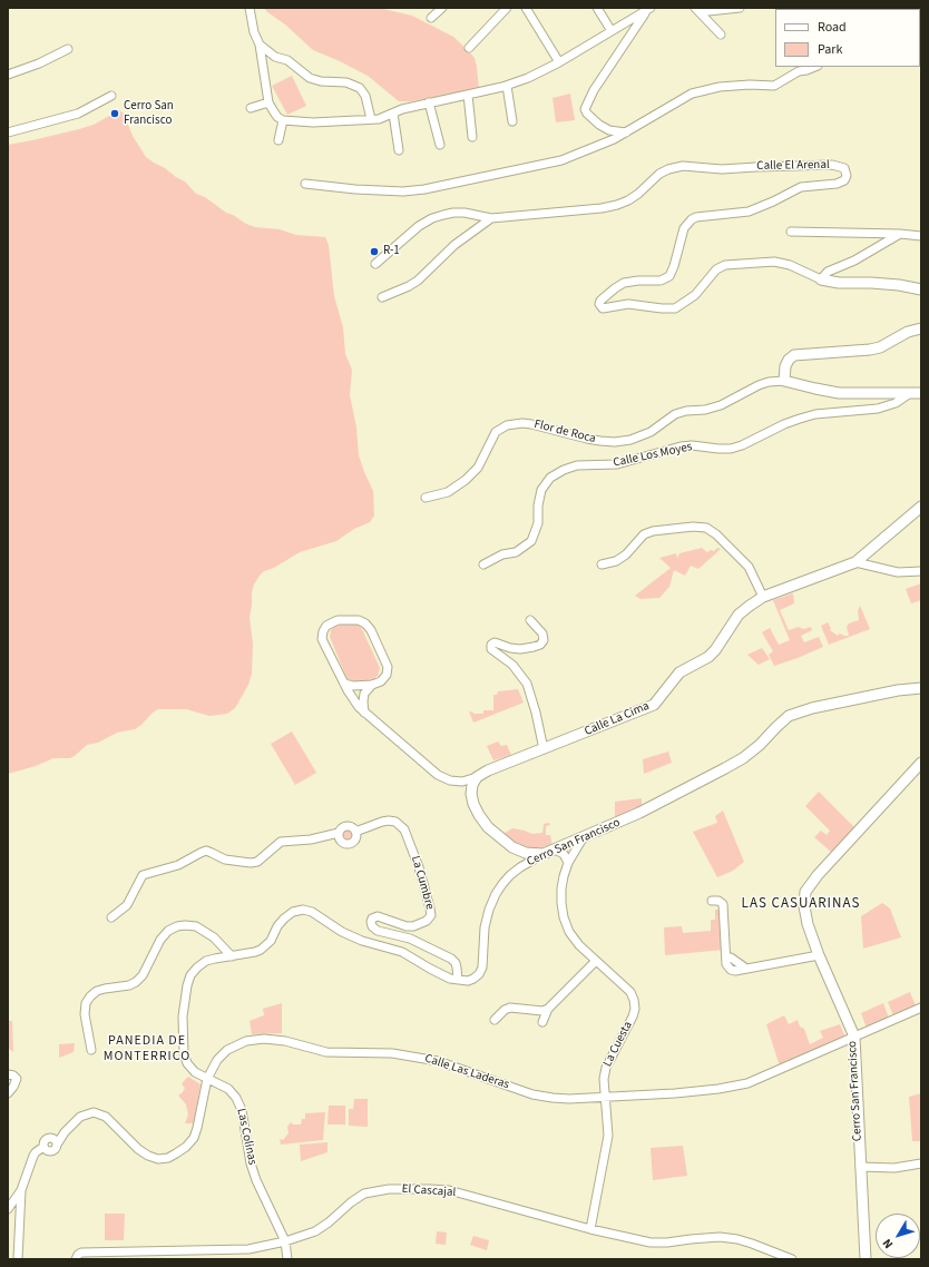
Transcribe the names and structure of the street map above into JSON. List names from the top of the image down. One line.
{"streets":{"street":["Calle El Arenal","Flor de Roca","Calle Los Moyes","Calle La Cima","Cerro San Francisco","La Cumbre","La Cuesta","Calle Las Laderas","Las Colinas","El Cascajal"]},"crossings":[["Flor de Roca","Calle Los Moyes"],["Cerro San Francisco","La Cumbre"],["Cerro San Francisco","La Cuesta"],["Cerro San Francisco","Calle Las Laderas"],["La Cuesta","Calle Las Laderas"],["La Cuesta","El Cascajal"],["Calle Las Laderas","Las Colinas"],["Las Colinas","El Cascajal"]],"districts":["LAS CASUARINAS","PANEDIA DE MONTERRICO"],"places":["Cerro San Francisco","R-1"],"legend":["Road","Park"],"north":"bottom left"}
